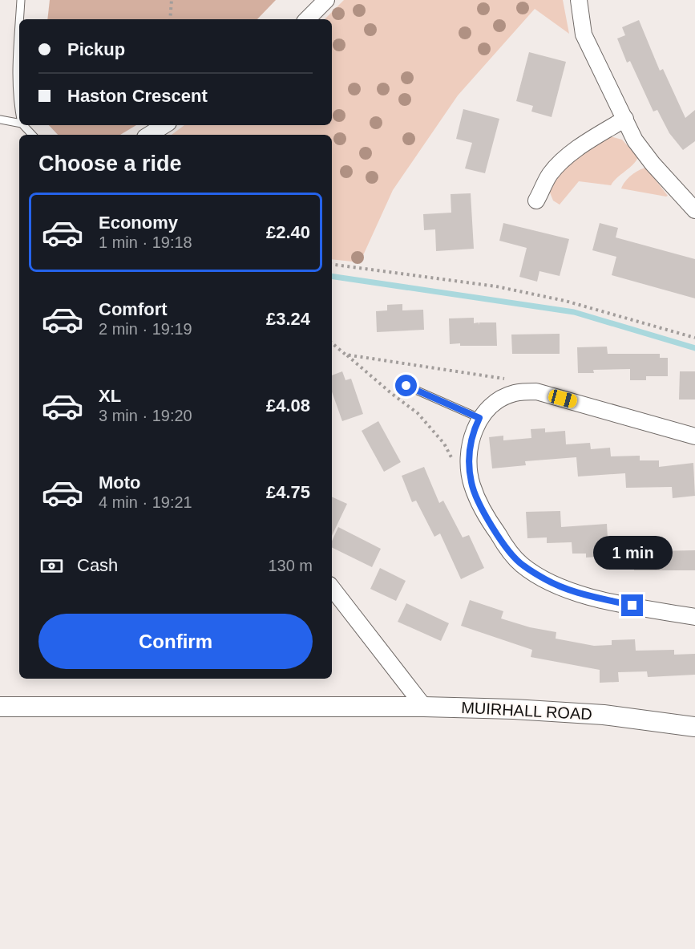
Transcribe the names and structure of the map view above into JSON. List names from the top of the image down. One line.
{"streets":{"street":["MUIRHALL ROAD"]},"page":{"banner":["Pickup","Haston Crescent"],"heading":"Choose a ride","list":[{"name":"Economy","note":"1 min · 19:18","value":"£2.40"},{"name":"Comfort","note":"2 min · 19:19","value":"£3.24"},{"name":"XL","note":"3 min · 19:20","value":"£4.08"},{"name":"Moto","note":"4 min · 19:21","value":"£4.75"}],"bubble":"1 min","pay":["Cash","130 m"],"buttons":"Confirm"}}
